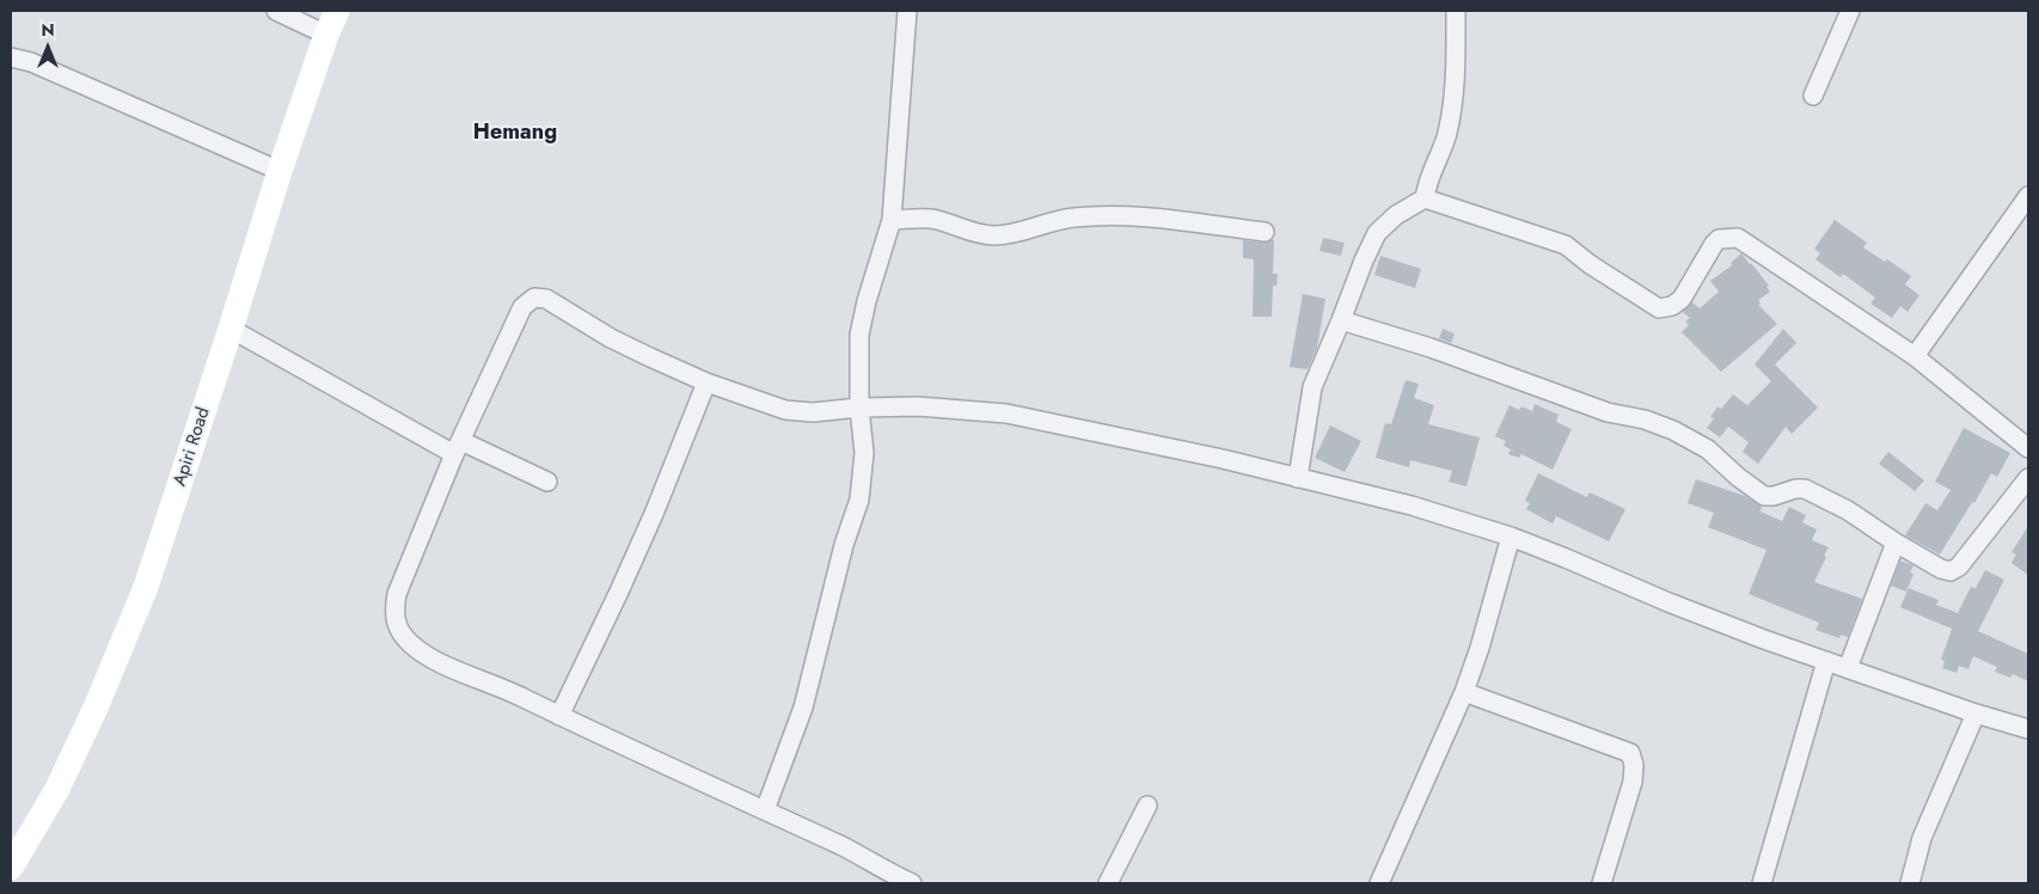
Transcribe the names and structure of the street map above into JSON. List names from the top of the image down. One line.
{"streets":{"street":["Apiri Road"]},"districts":["Hemang"],"north":"top"}
